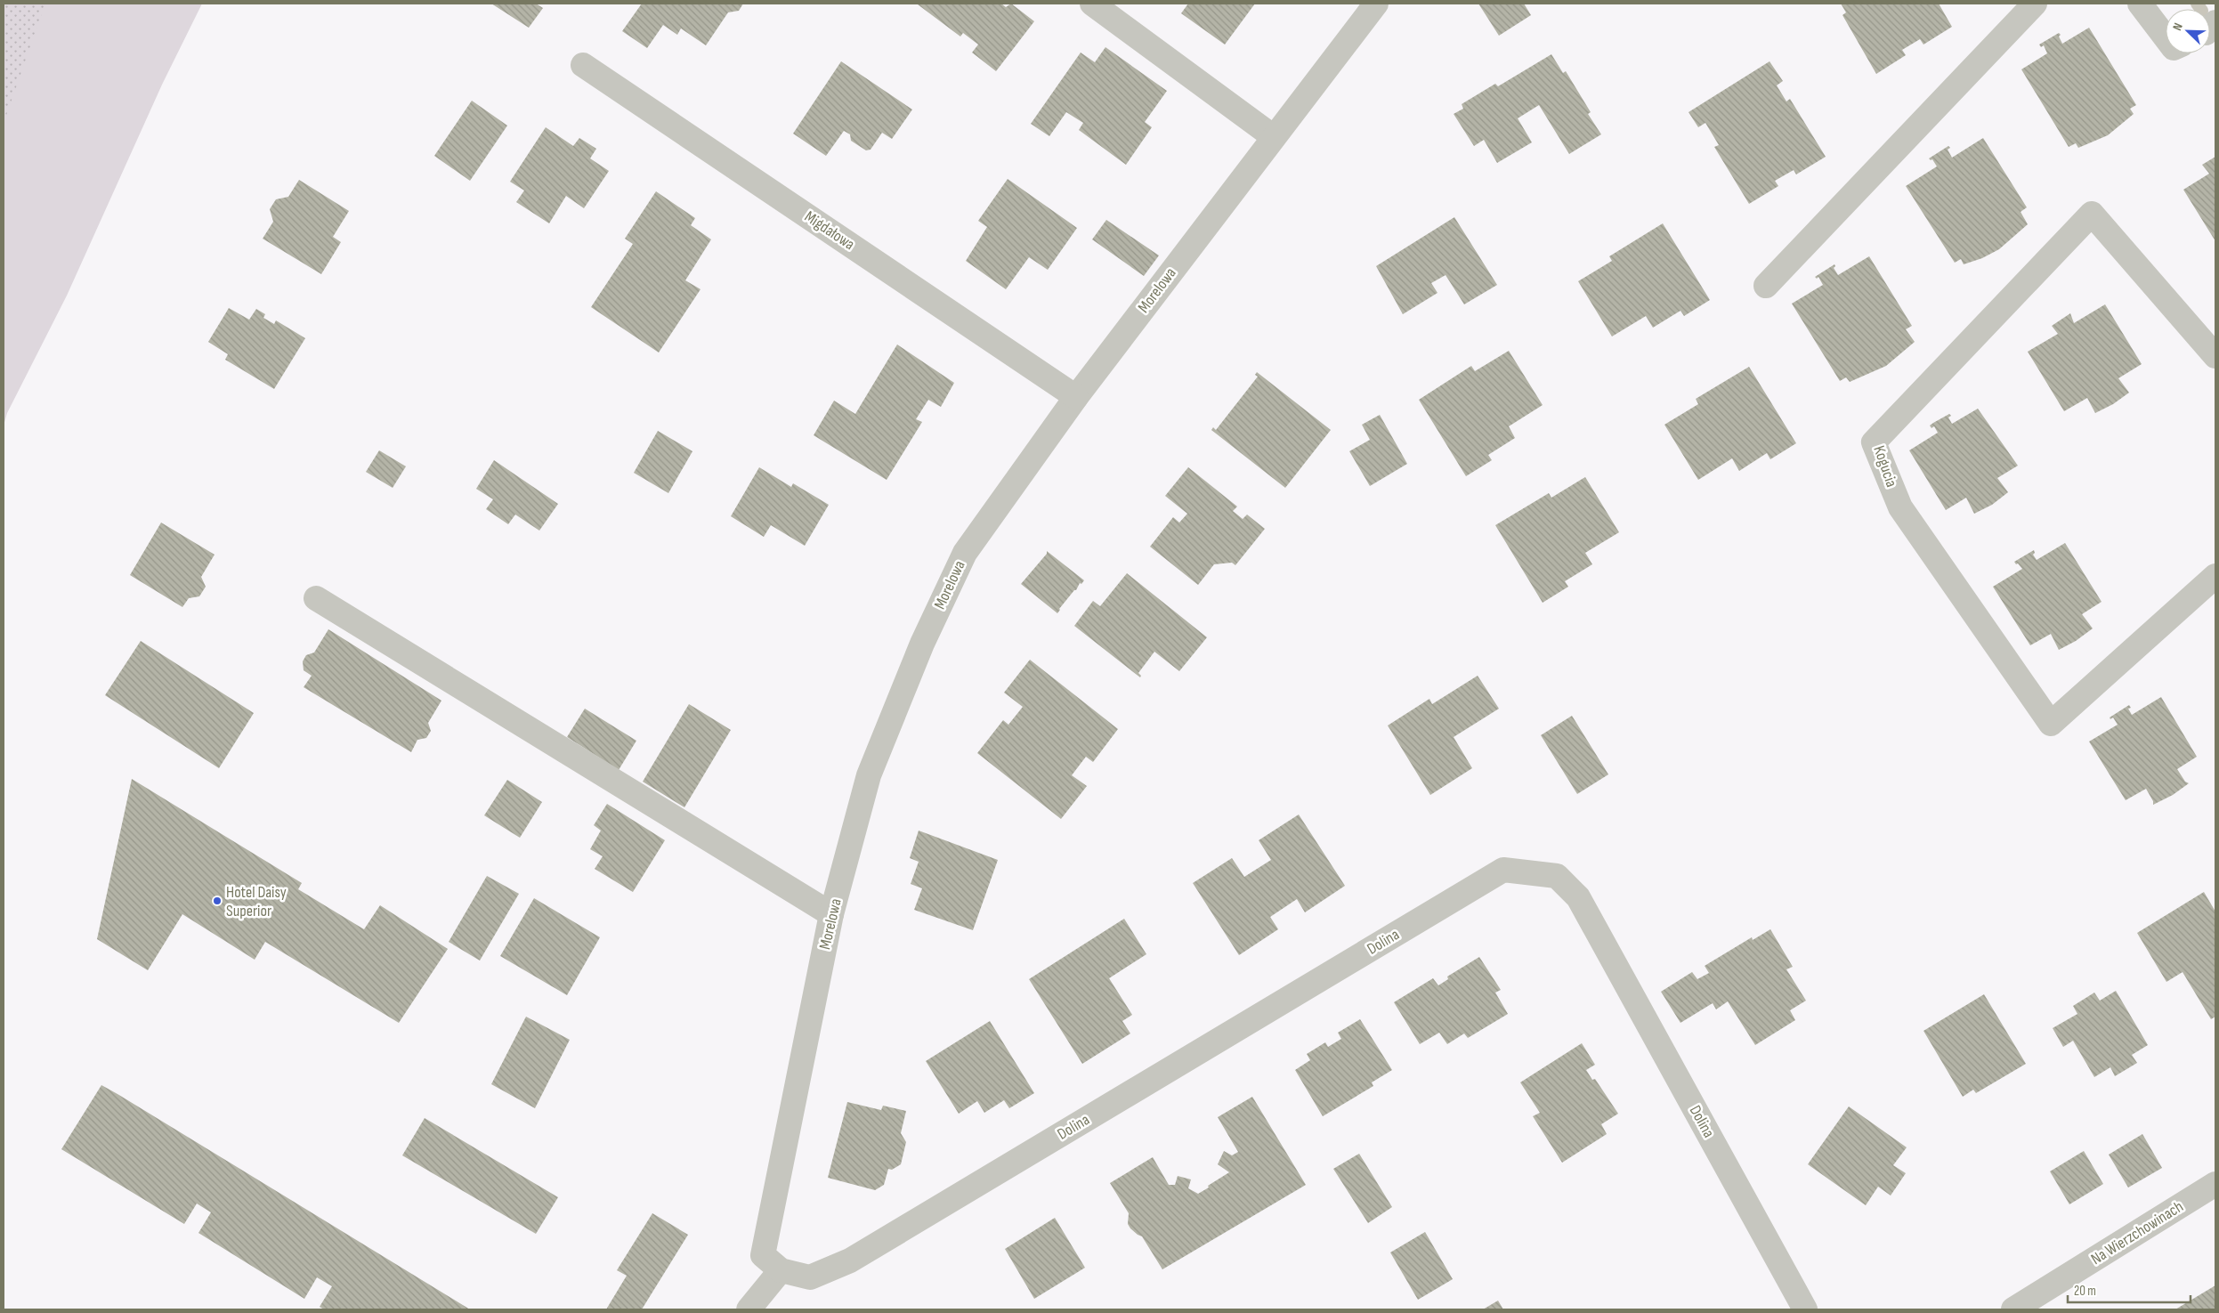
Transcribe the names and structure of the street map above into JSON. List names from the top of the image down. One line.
{"streets":{"street":["Migdałowa","Morelowa","Kogucia","Dolina","Na Wierzchowinach"]},"crossings":[["Migdałowa","Morelowa"],["Morelowa","Dolina"]],"places":["Hotel Daisy Superior"],"scale_bar":"20 m","north":"top left"}
